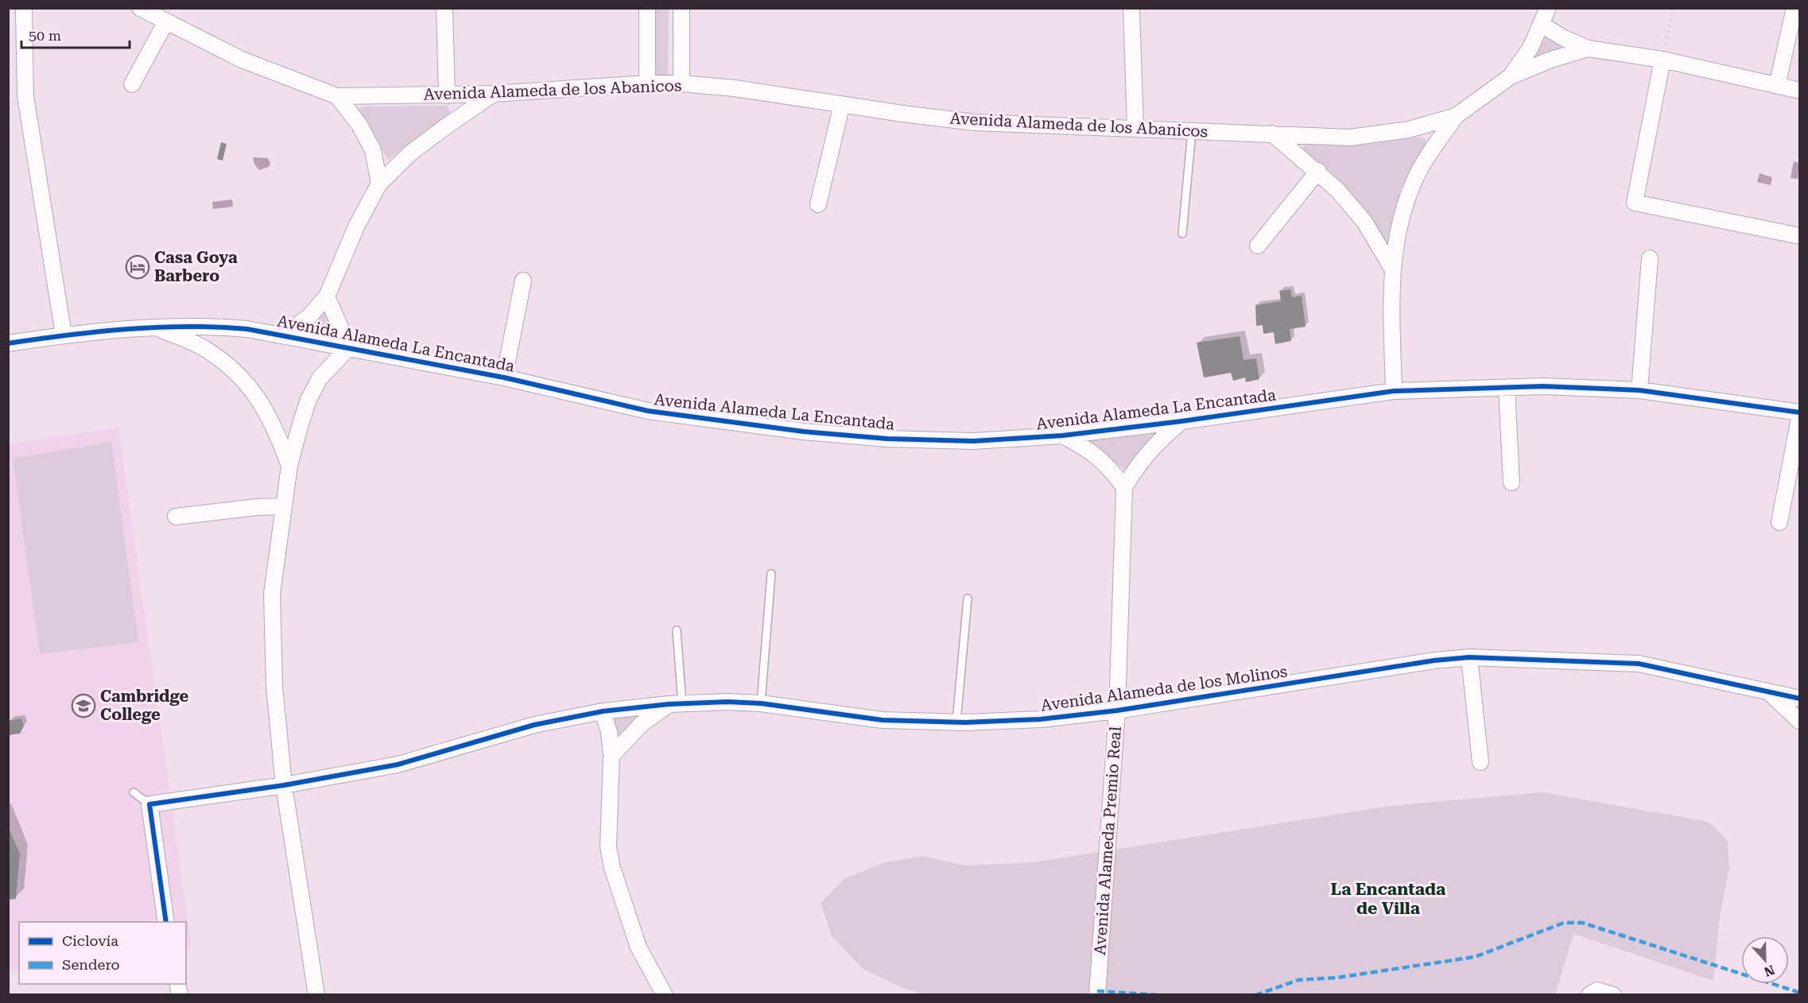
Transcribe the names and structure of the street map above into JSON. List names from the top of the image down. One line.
{"streets":{"street":["Avenida Alameda de los Abanicos","Avenida Alameda La Encantada","Avenida Alameda de los Molinos","Avenida Alameda Premio Real"]},"crossings":[["Avenida Alameda La Encantada","Avenida Alameda Premio Real"],["Avenida Alameda de los Molinos","Avenida Alameda Premio Real"]],"districts":["La Encantada de Villa"],"places":{"hotel":["Casa Goya Barbero"],"school or university":["Cambridge College"]},"legend":["Ciclovía","Sendero"],"scale_bar":"50 m","north":"bottom"}
